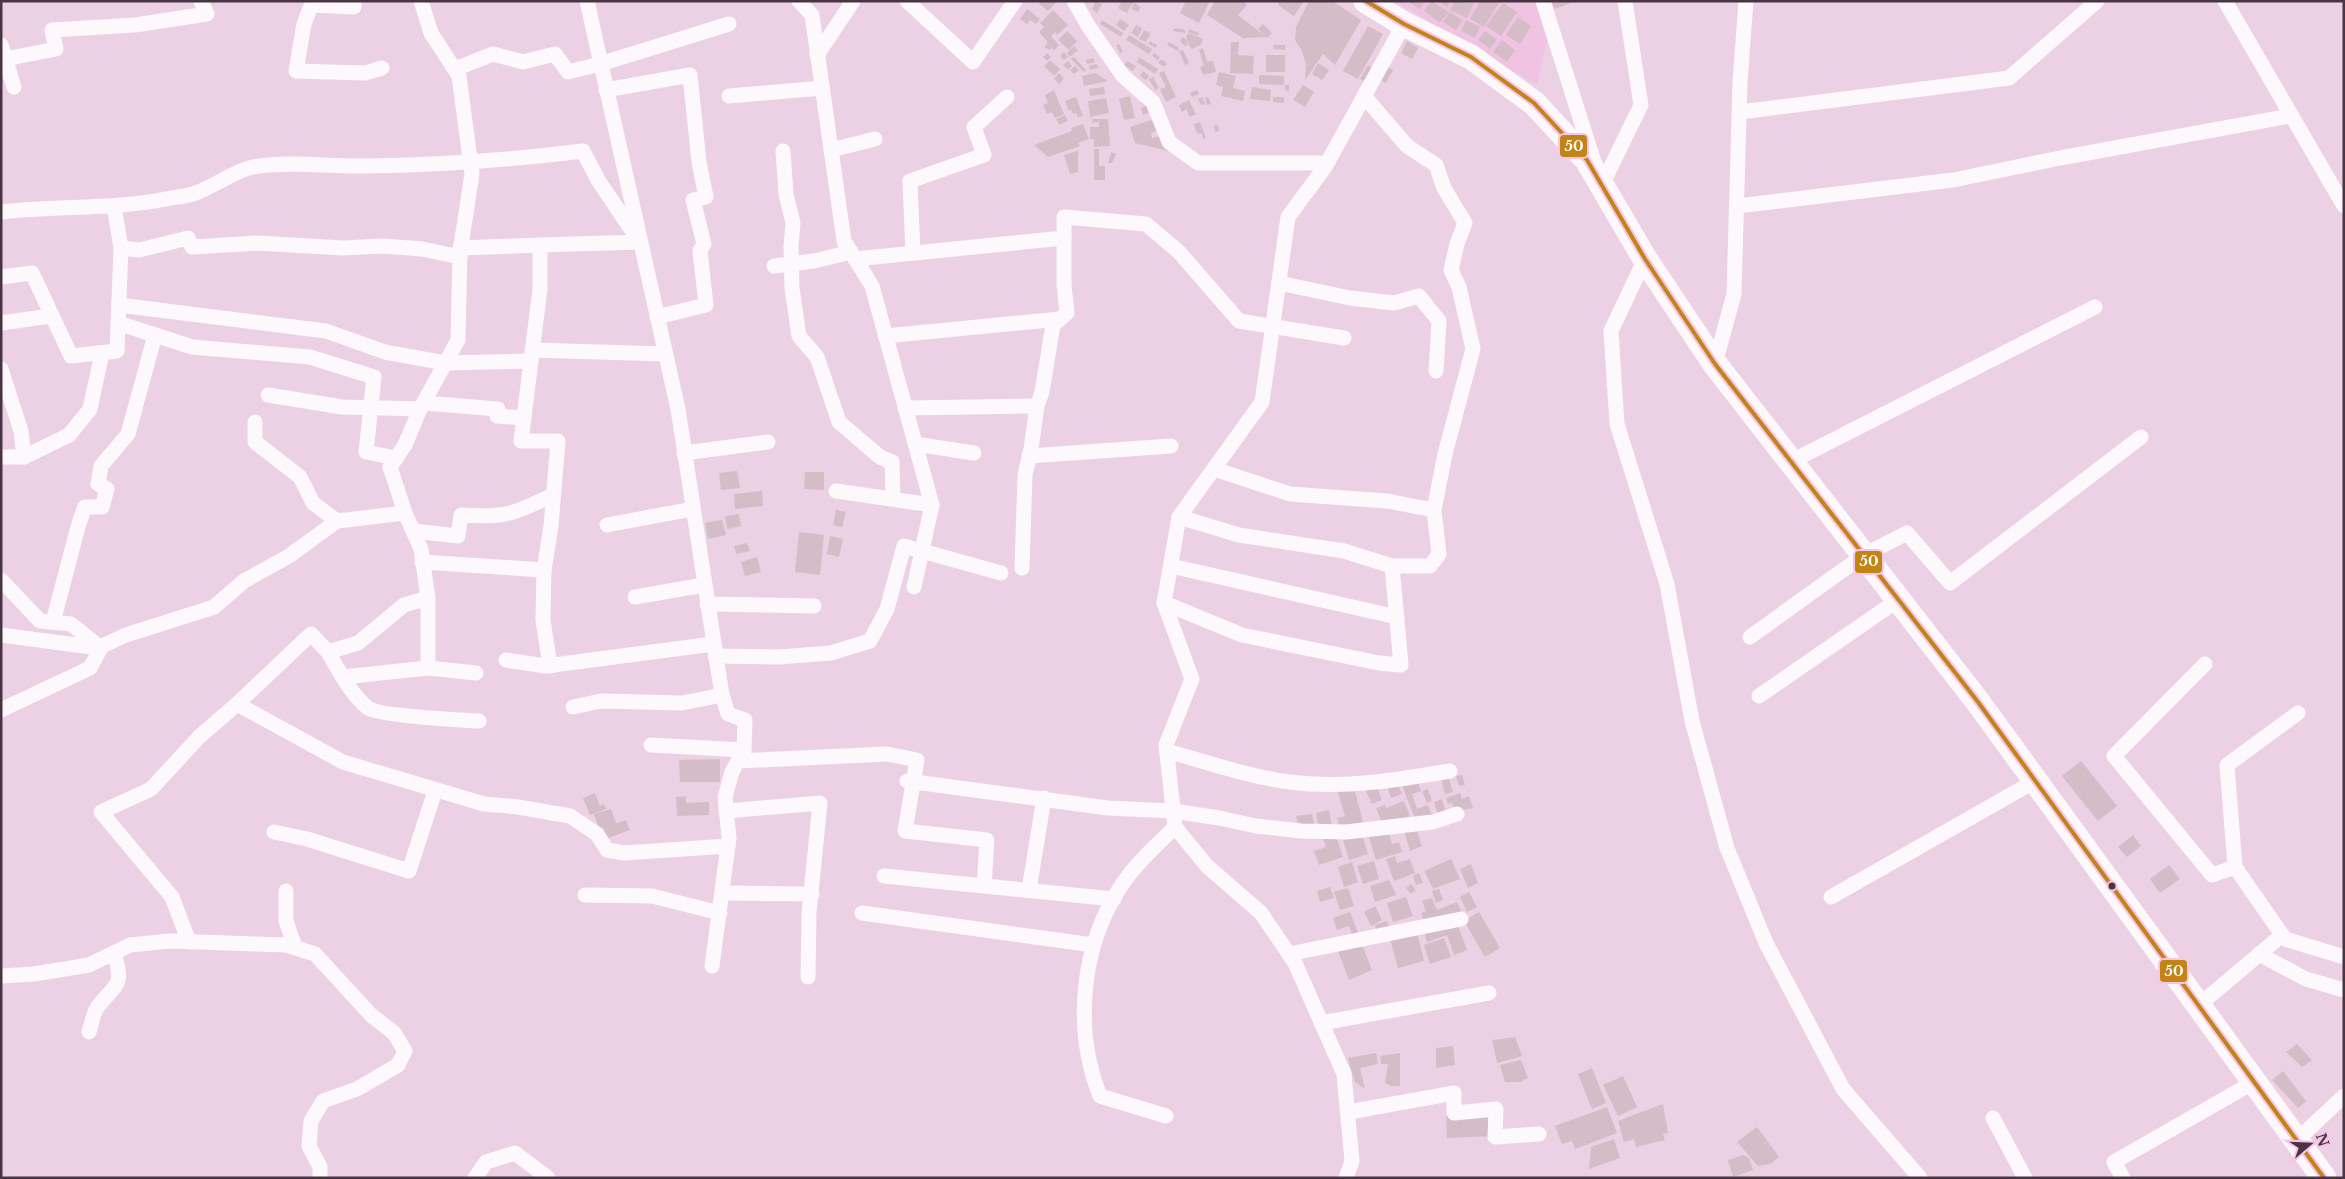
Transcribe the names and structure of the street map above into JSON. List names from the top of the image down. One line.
{"lines":["transit line 50"],"north":"right"}
